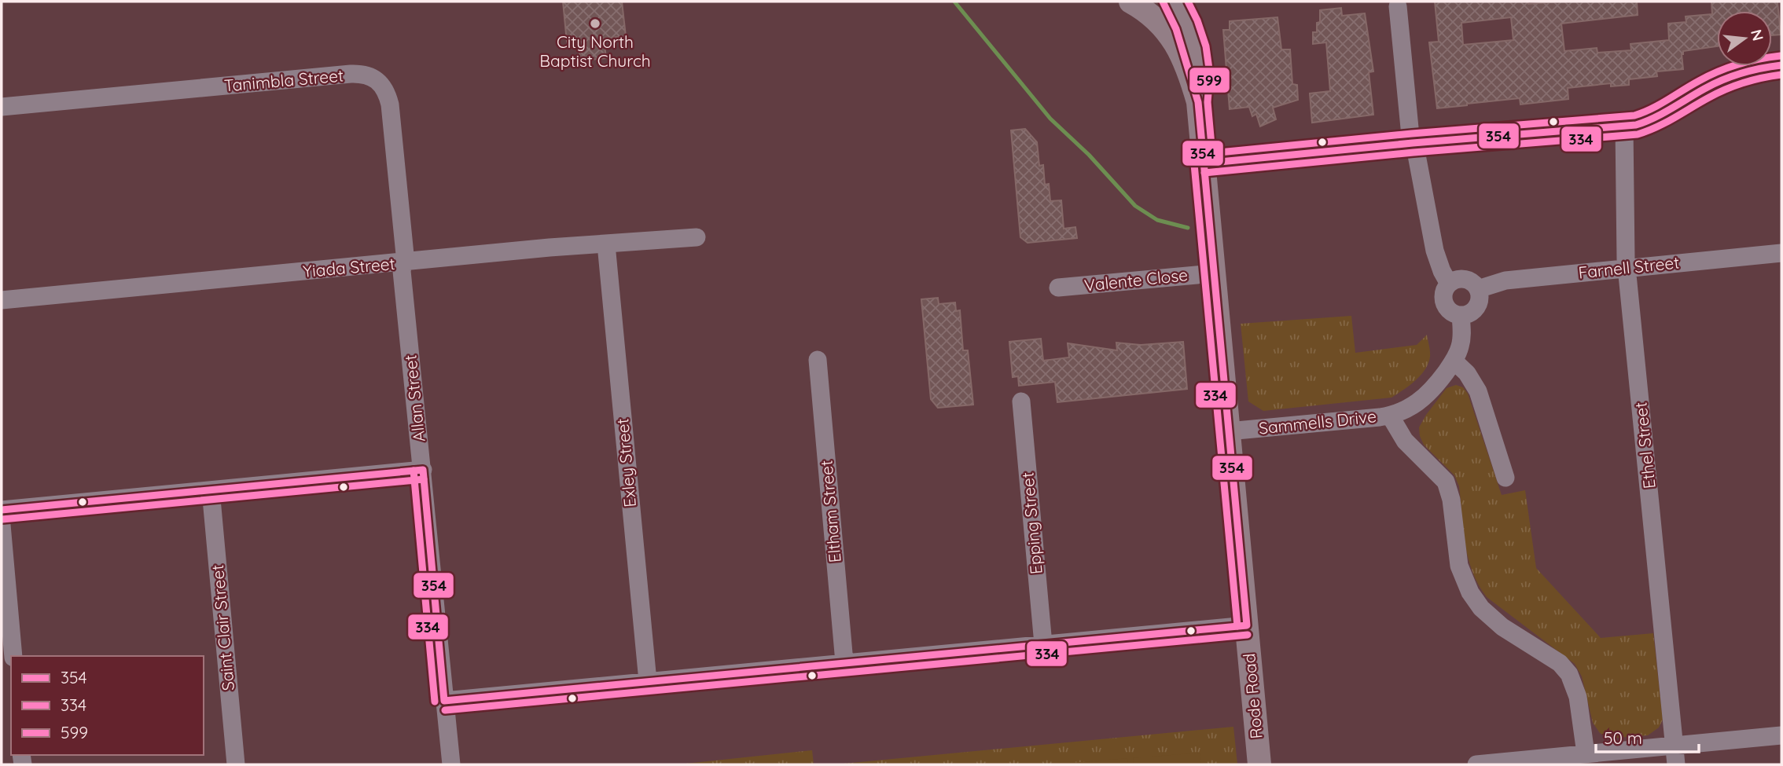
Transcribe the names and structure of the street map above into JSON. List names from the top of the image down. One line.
{"streets":{"main road":["Rode Road"],"street":["Tanimbla Street","Yiada Street","Farnell Street","Valente Close","Allan Street","Sammells Drive","Ethel Street","Exley Street","Eltham Street","Epping Street","Saint Clair Street"]},"crossings":[["Tanimbla Street","Yiada Street"],["Tanimbla Street","Allan Street"],["Yiada Street","Allan Street"],["Yiada Street","Exley Street"],["Farnell Street","Ethel Street"],["Valente Close","Rode Road"],["Sammells Drive","Rode Road"]],"places":["City North Baptist Church"],"lines":["transit line 354","transit line 599","transit line 334"],"legend":["354","334","599"],"scale_bar":"50 m","north":"right"}
